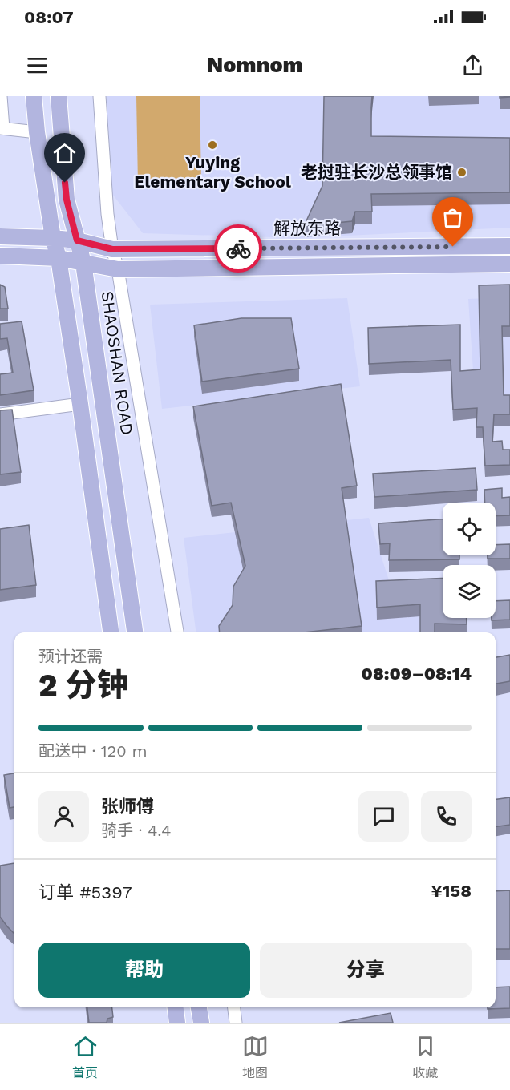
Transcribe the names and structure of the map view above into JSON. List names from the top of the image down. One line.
{"streets":{"main road":["解放东路","SHAOSHAN ROAD"]},"crossings":[["解放东路","SHAOSHAN ROAD"]],"places":["Yuying Elementary School","老挝驻长沙总领事馆"],"page":{"status":"08:07","header":"Nomnom","heading":["2 分钟","预计还需","08:09–08:14"],"panel":["张师傅","骑手 · 4.4","订单 #5397","¥158"],"bar":"配送中 · 120 m","buttons":["帮助","分享"],"tabs":["首页","地图","收藏"]}}
